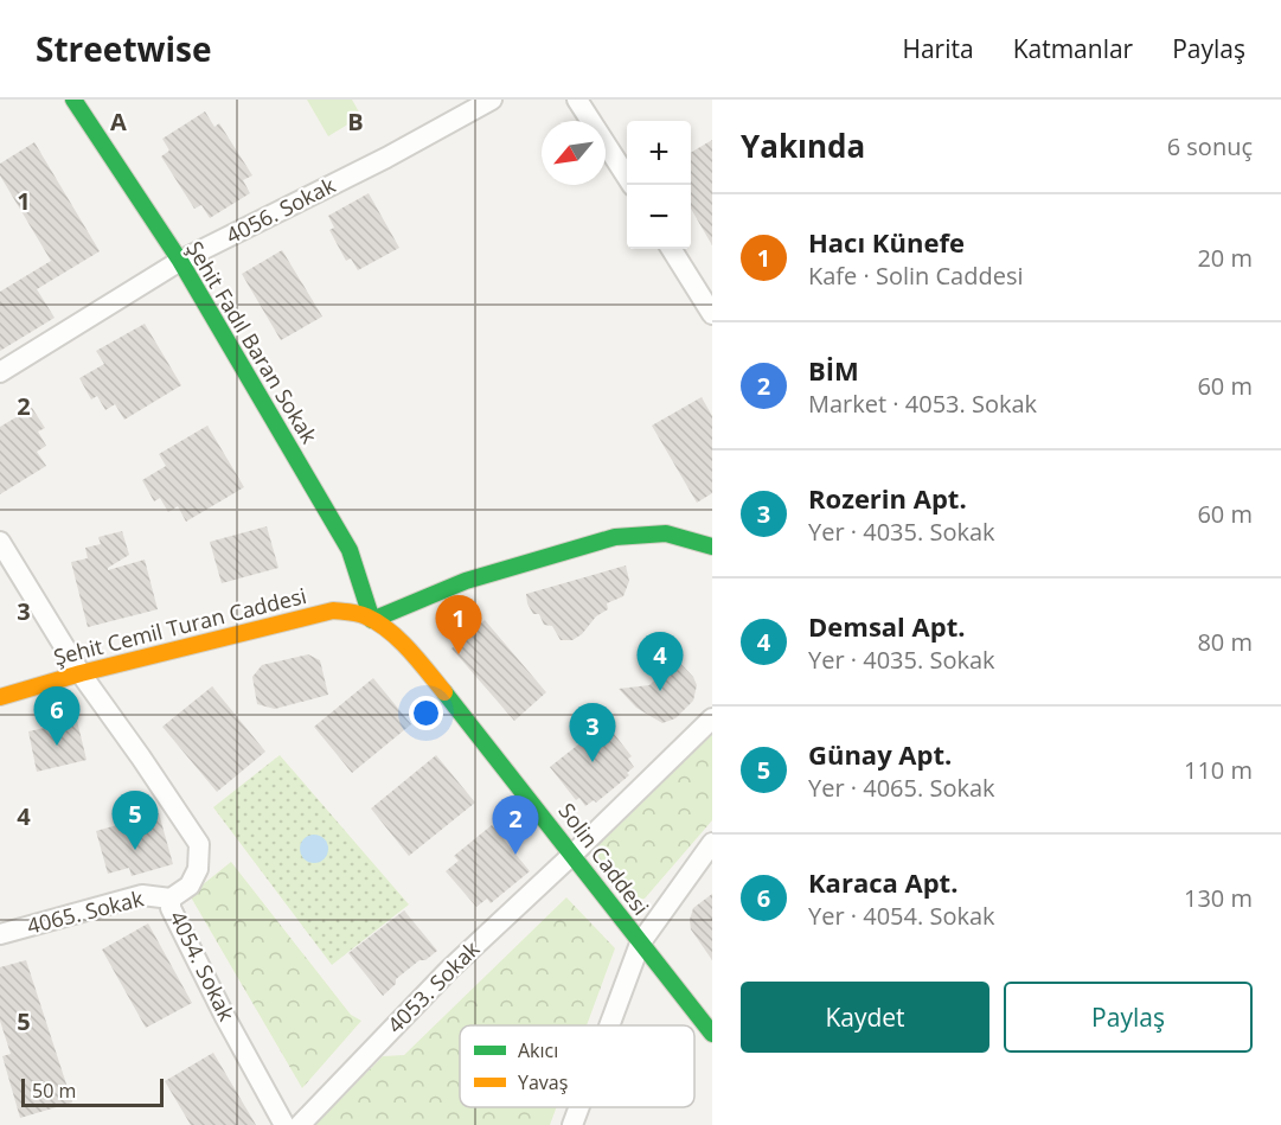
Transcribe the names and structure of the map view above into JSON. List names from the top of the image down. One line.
{"streets":{"street":["4056. Sokak","Şehit Fadıl Baran Sokak","Şehit Cemil Turan Caddesi","Solin Caddesi","4065. Sokak","4054. Sokak","4053. Sokak"]},"crossings":[["4056. Sokak","Şehit Fadıl Baran Sokak"],["Şehit Fadıl Baran Sokak","Şehit Cemil Turan Caddesi"],["Şehit Fadıl Baran Sokak","Solin Caddesi"],["Şehit Cemil Turan Caddesi","Solin Caddesi"],["Şehit Cemil Turan Caddesi","4054. Sokak"],["Solin Caddesi","4053. Sokak"],["4065. Sokak","4054. Sokak"]],"legend":["Akıcı","Yavaş"],"scale_bar":"50 m","north":"bottom left","page":{"header":"Streetwise","nav":["Harita","Katmanlar","Paylaş"],"heading":["Yakında","6 sonuç"],"map_buttons":["+","−"],"list":[{"mark":"1","name":"Hacı Künefe","note":"Kafe · Solin Caddesi","value":"20 m"},{"mark":"2","name":"BİM","note":"Market · 4053. Sokak","value":"60 m"},{"mark":"3","name":"Rozerin Apt.","note":"Yer · 4035. Sokak","value":"60 m"},{"mark":"4","name":"Demsal Apt.","note":"Yer · 4035. Sokak","value":"80 m"},{"mark":"5","name":"Günay Apt.","note":"Yer · 4065. Sokak","value":"110 m"},{"mark":"6","name":"Karaca Apt.","note":"Yer · 4054. Sokak","value":"130 m"}],"pins":["1","4","6","3","5","2"],"buttons":["Kaydet","Paylaş"],"scale":"50 m"},"grid":{"columns":["A","B"],"rows":["1","2","3","4","5"]}}
